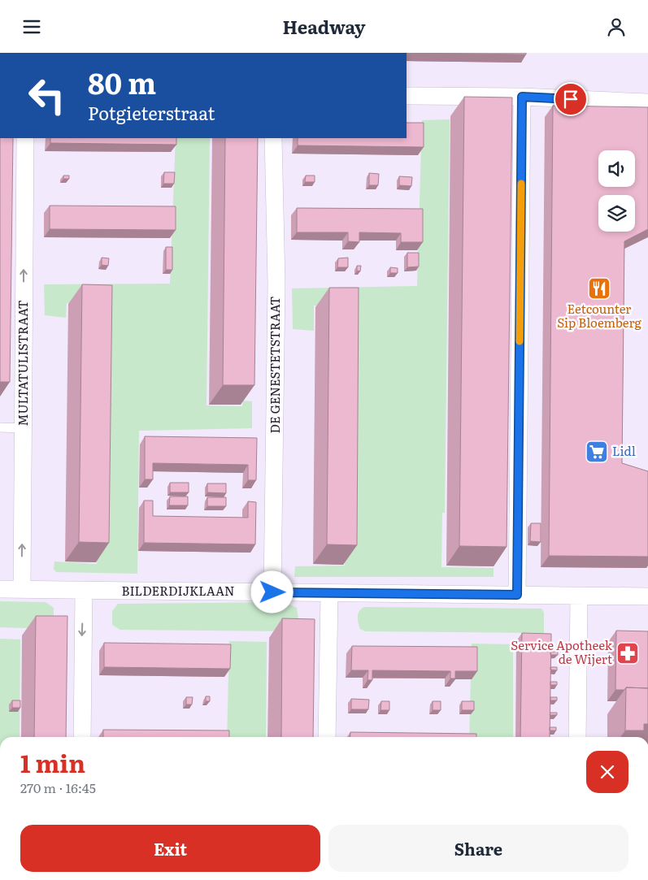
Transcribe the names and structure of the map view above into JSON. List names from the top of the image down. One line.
{"streets":{"street":["MULTATULISTRAAT","DE GENESTETSTRAAT","BILDERDIJKLAAN"]},"crossings":[["MULTATULISTRAAT","BILDERDIJKLAAN"],["DE GENESTETSTRAAT","BILDERDIJKLAAN"]],"one_way":["MULTATULISTRAAT"],"places":{"restaurant":["Eetcounter Sip Bloemberg"],"supermarket":["Lidl"],"pharmacy":["Service Apotheek de Wijert"]},"page":{"header":"Headway","turn":["80 m","Potgieterstraat"],"heading":["1 min","270 m · 16:45"],"buttons":["Exit","Share"]}}
